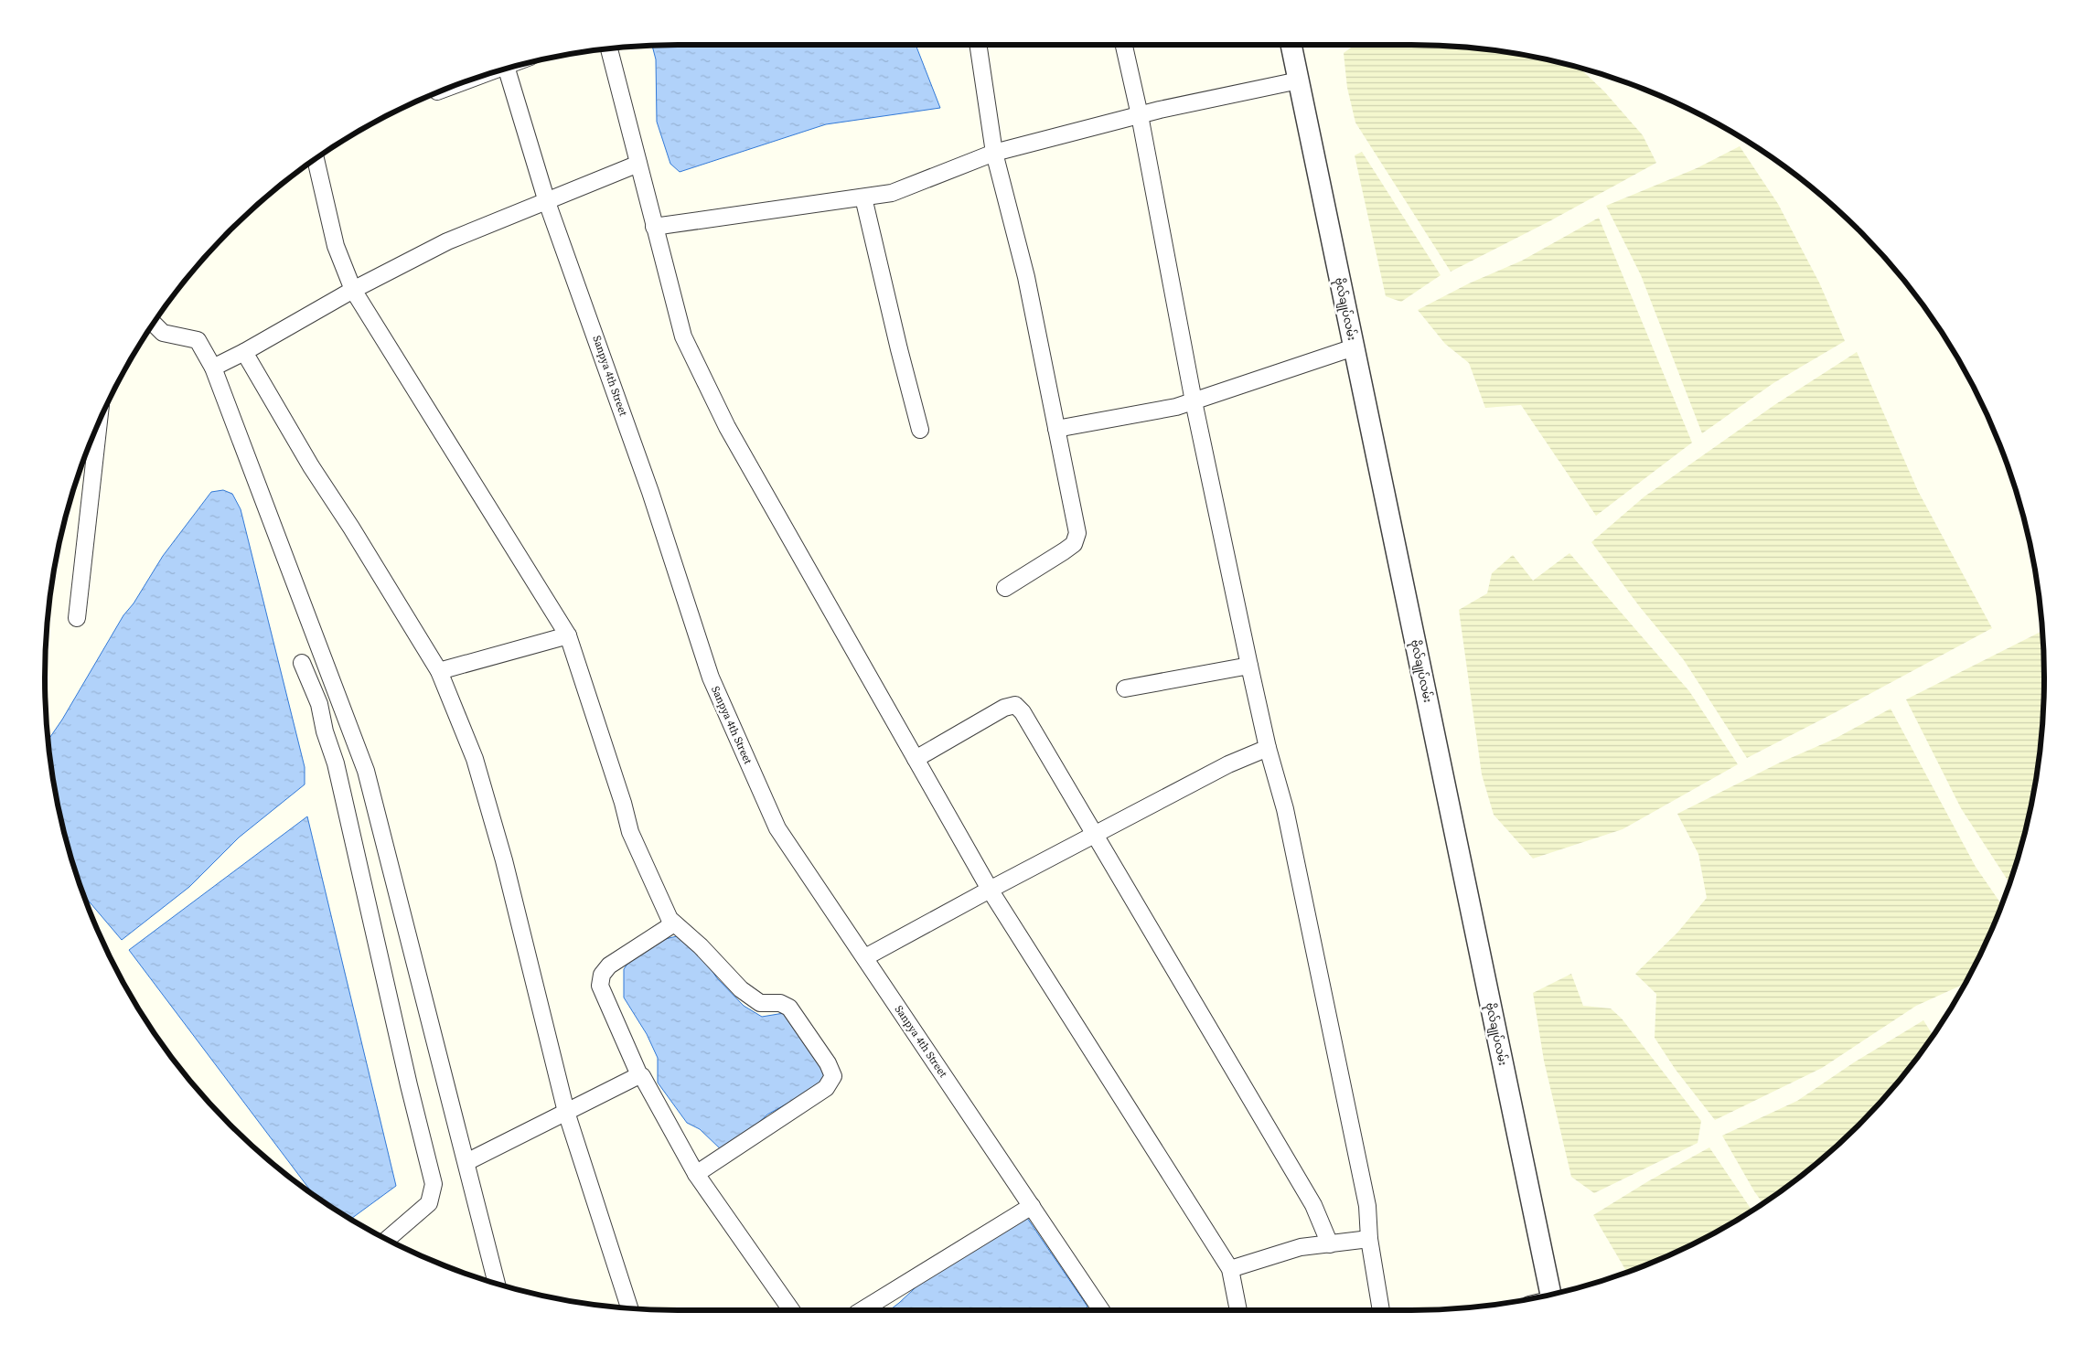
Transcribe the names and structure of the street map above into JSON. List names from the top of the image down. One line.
{"streets":{"street":["ဗိုလ်ချုပ်လမ်း","Sanpya 4th Street"]}}
